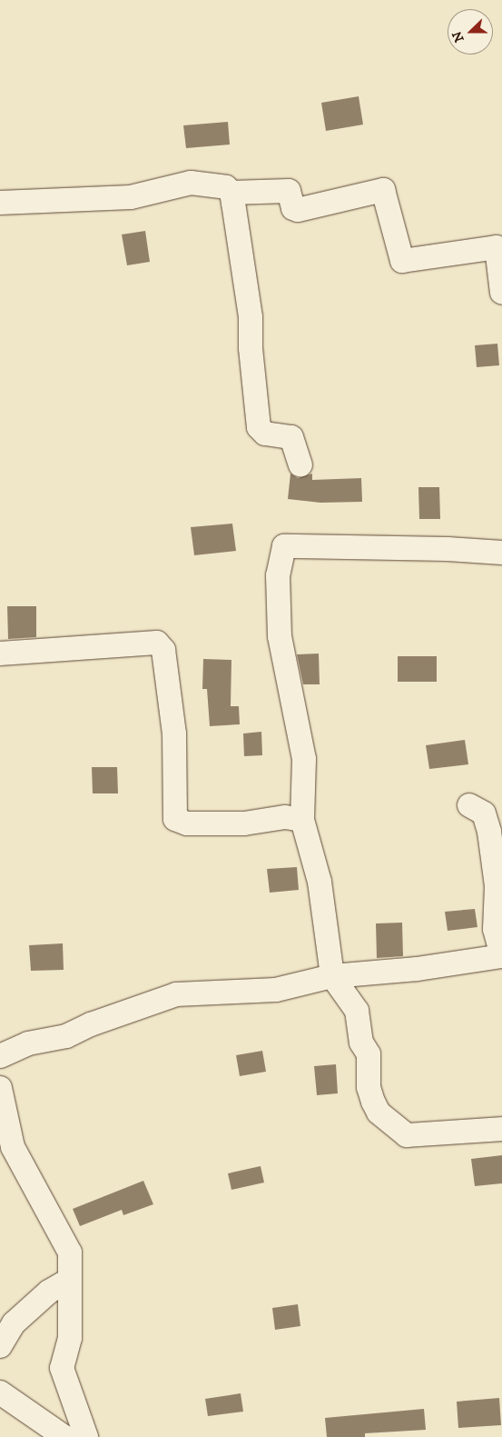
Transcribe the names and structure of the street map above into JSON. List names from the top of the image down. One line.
{"north":"left"}
